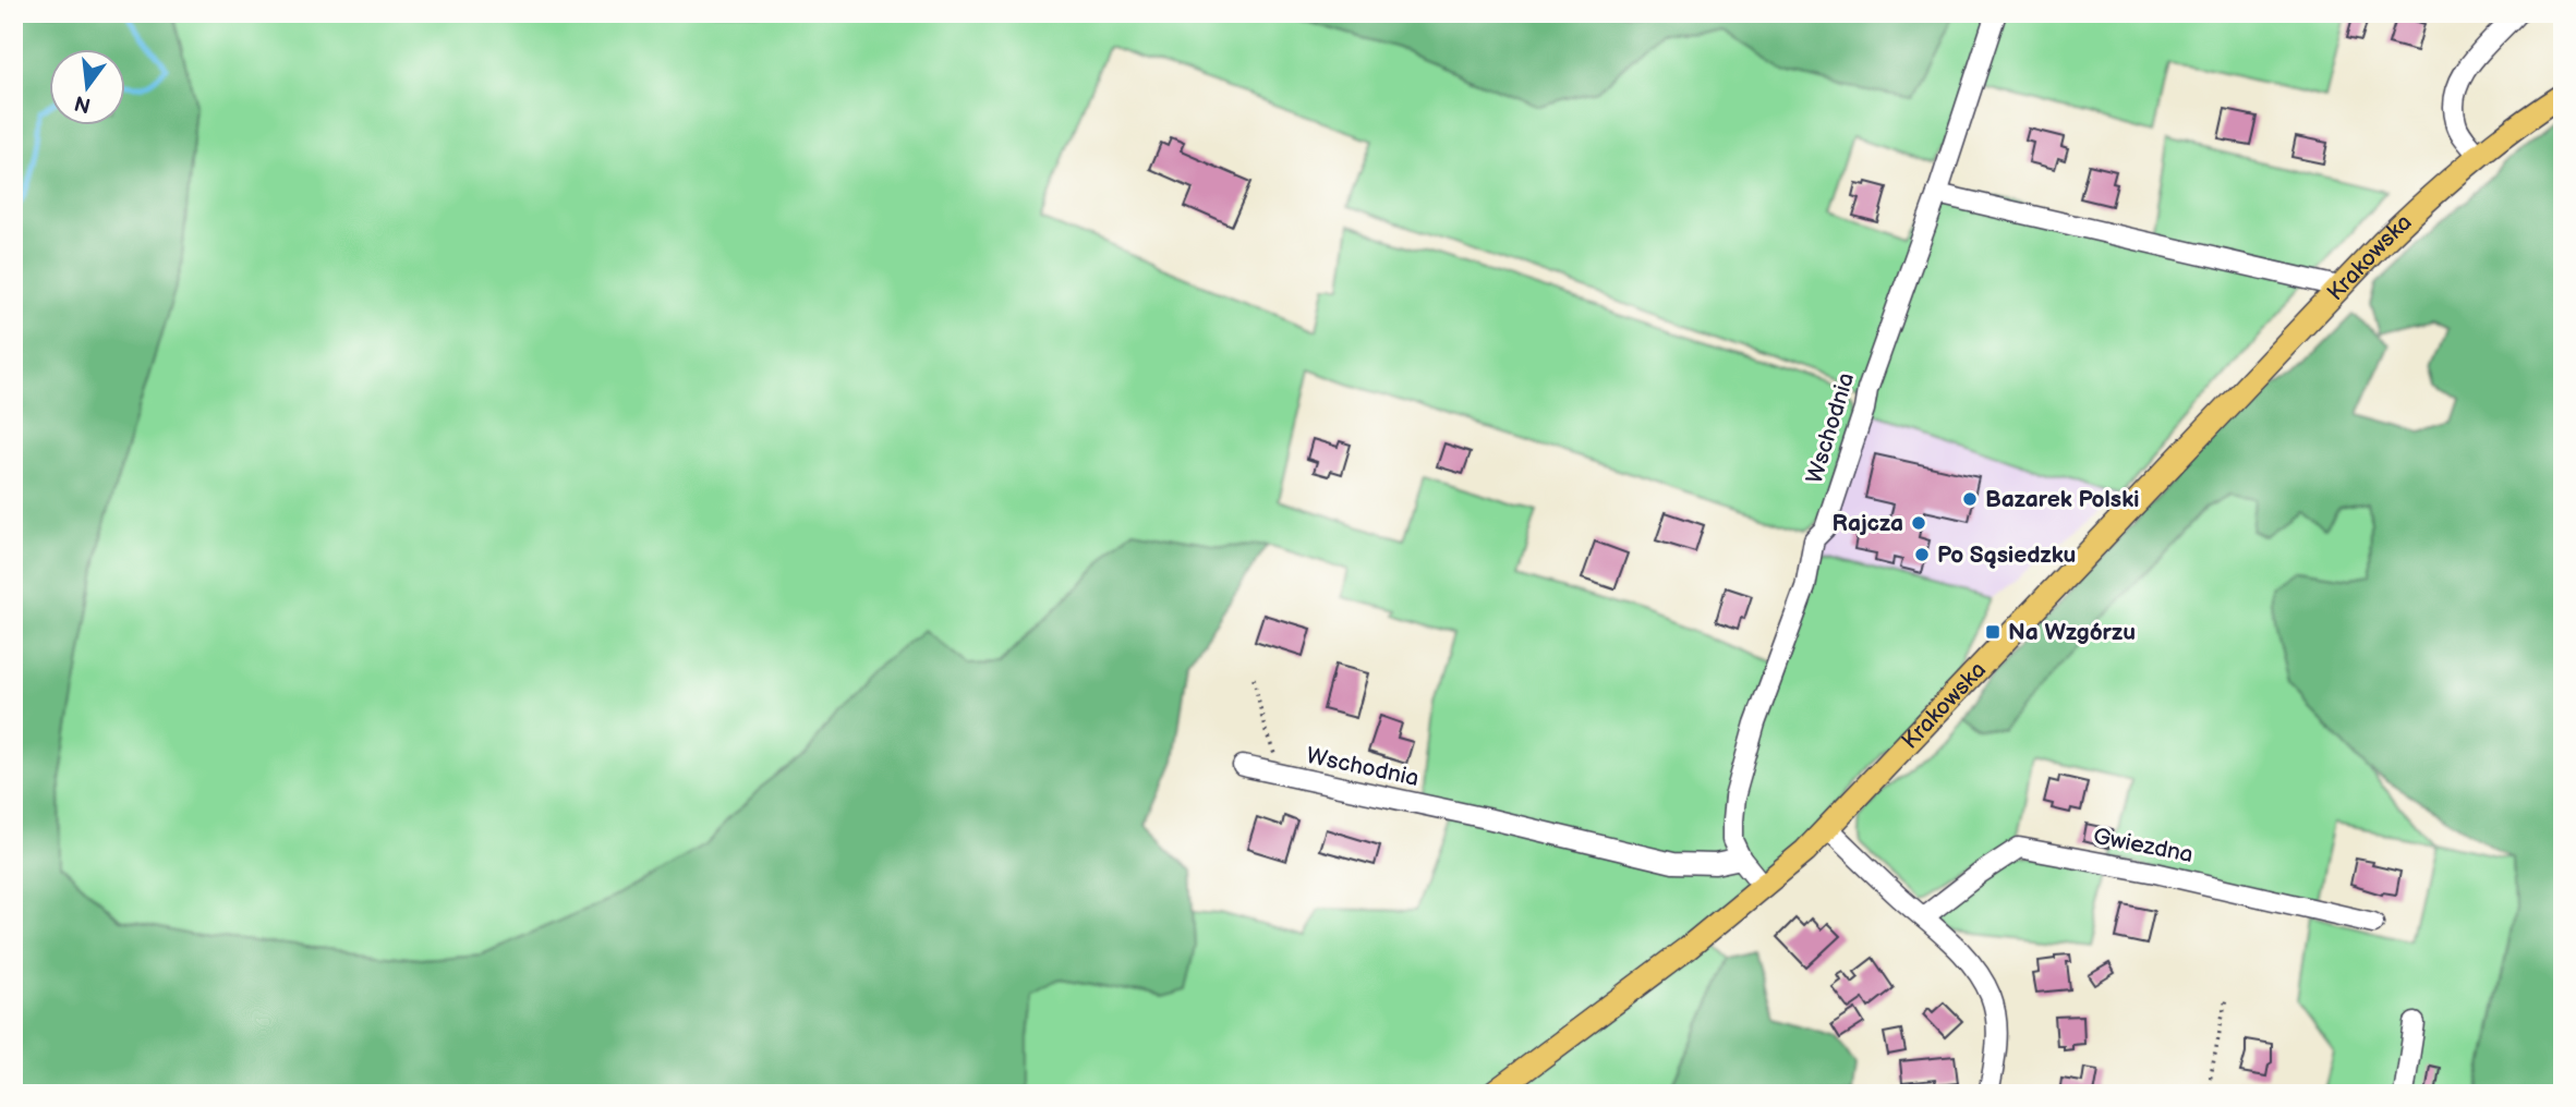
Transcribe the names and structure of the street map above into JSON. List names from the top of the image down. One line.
{"streets":{"main road":["Krakowska"],"street":["Wschodnia","Gwiezdna"]},"crossings":[["Krakowska","Wschodnia"]],"places":{"other":["Bazarek Polski","Rajcza","Po Sąsiedzku"],"transit":["Na Wzgórzu"]},"north":"bottom"}
